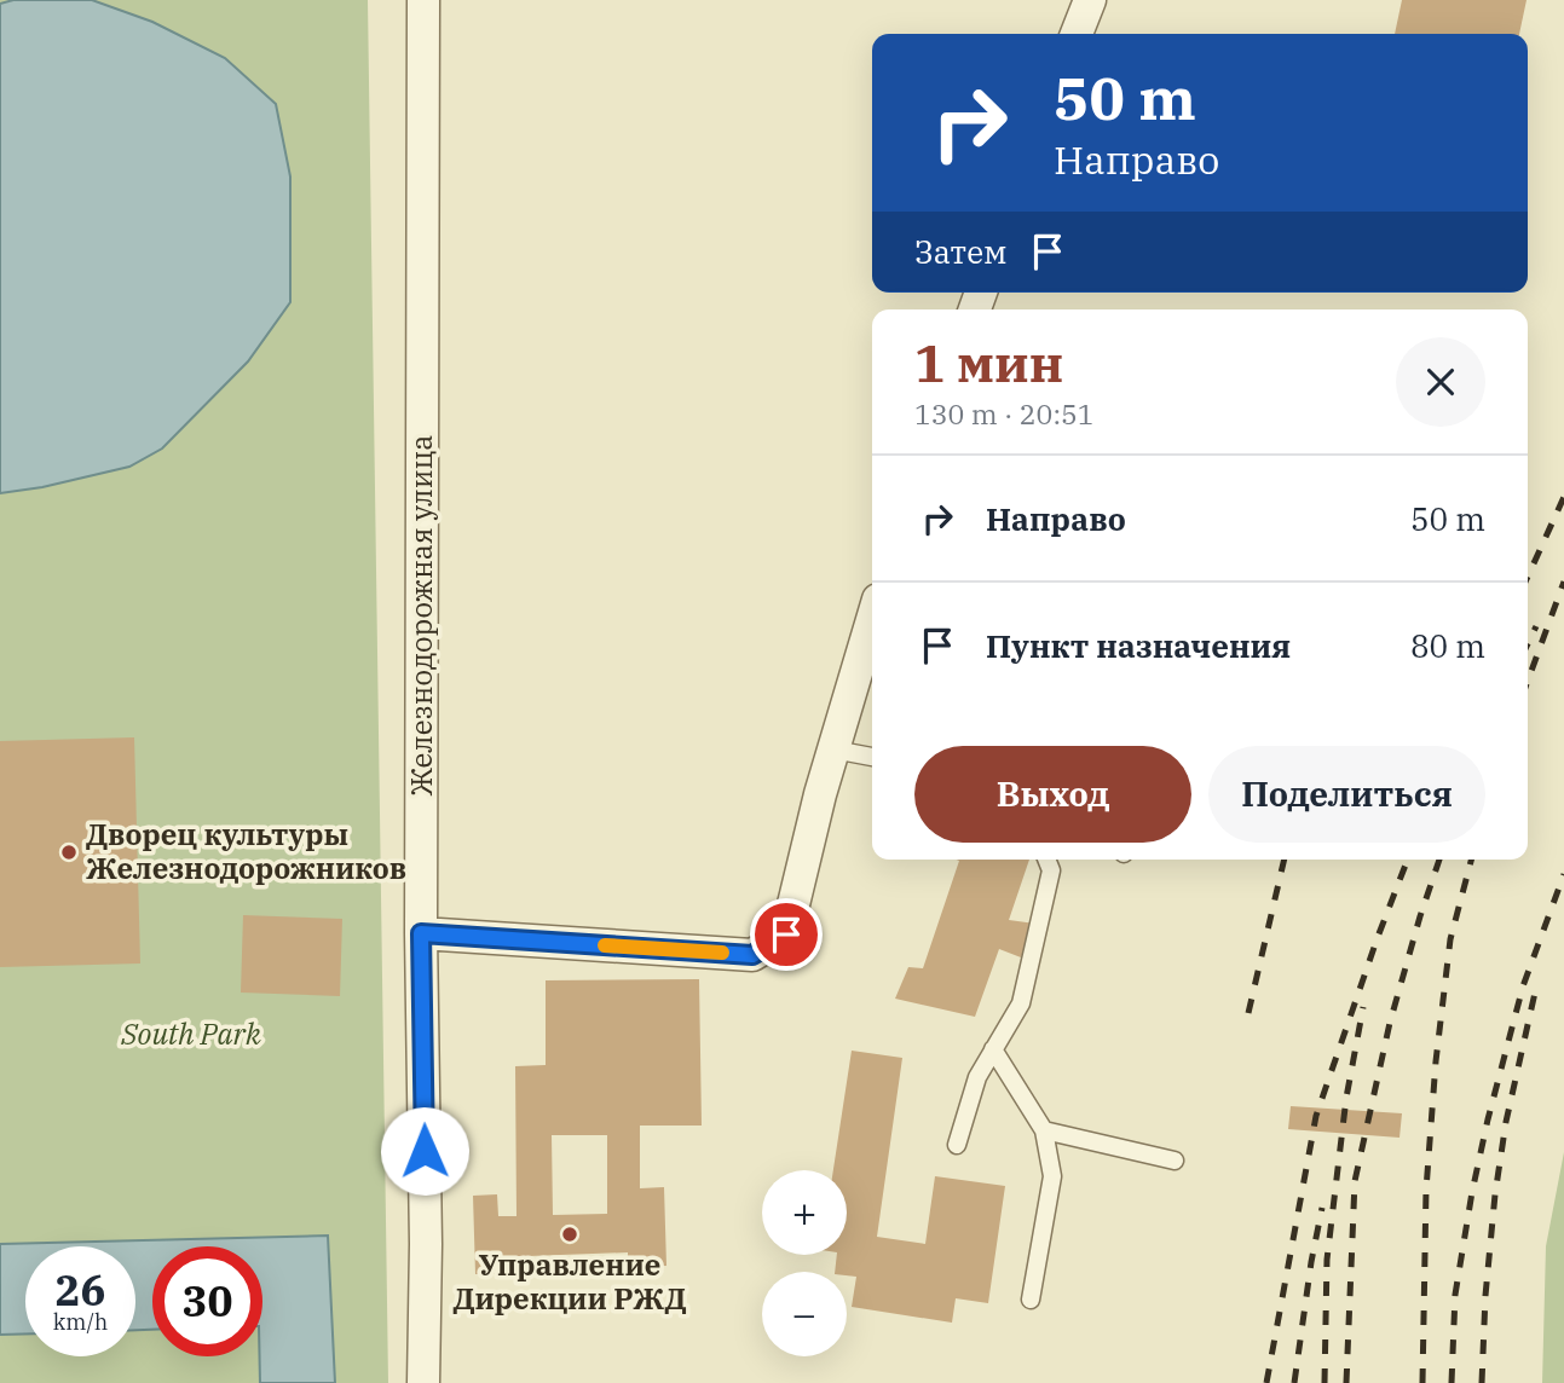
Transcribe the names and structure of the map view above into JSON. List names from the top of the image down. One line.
{"streets":{"street":["Железнодорожная улица"]},"parks":["South Park"],"places":["Дворец культуры Железнодорожников","Управление Дирекции РЖД"],"page":{"turn":["50 m","Направо"],"then":"Затем","heading":["1 мин","130 m · 20:51"],"list":[{"name":"Направо","value":"50 m"},{"name":"Пункт назначения","value":"80 m"}],"buttons":["Выход","Поделиться"],"map_buttons":["+","−"],"speed":"26 km/h","limit":"30"}}
